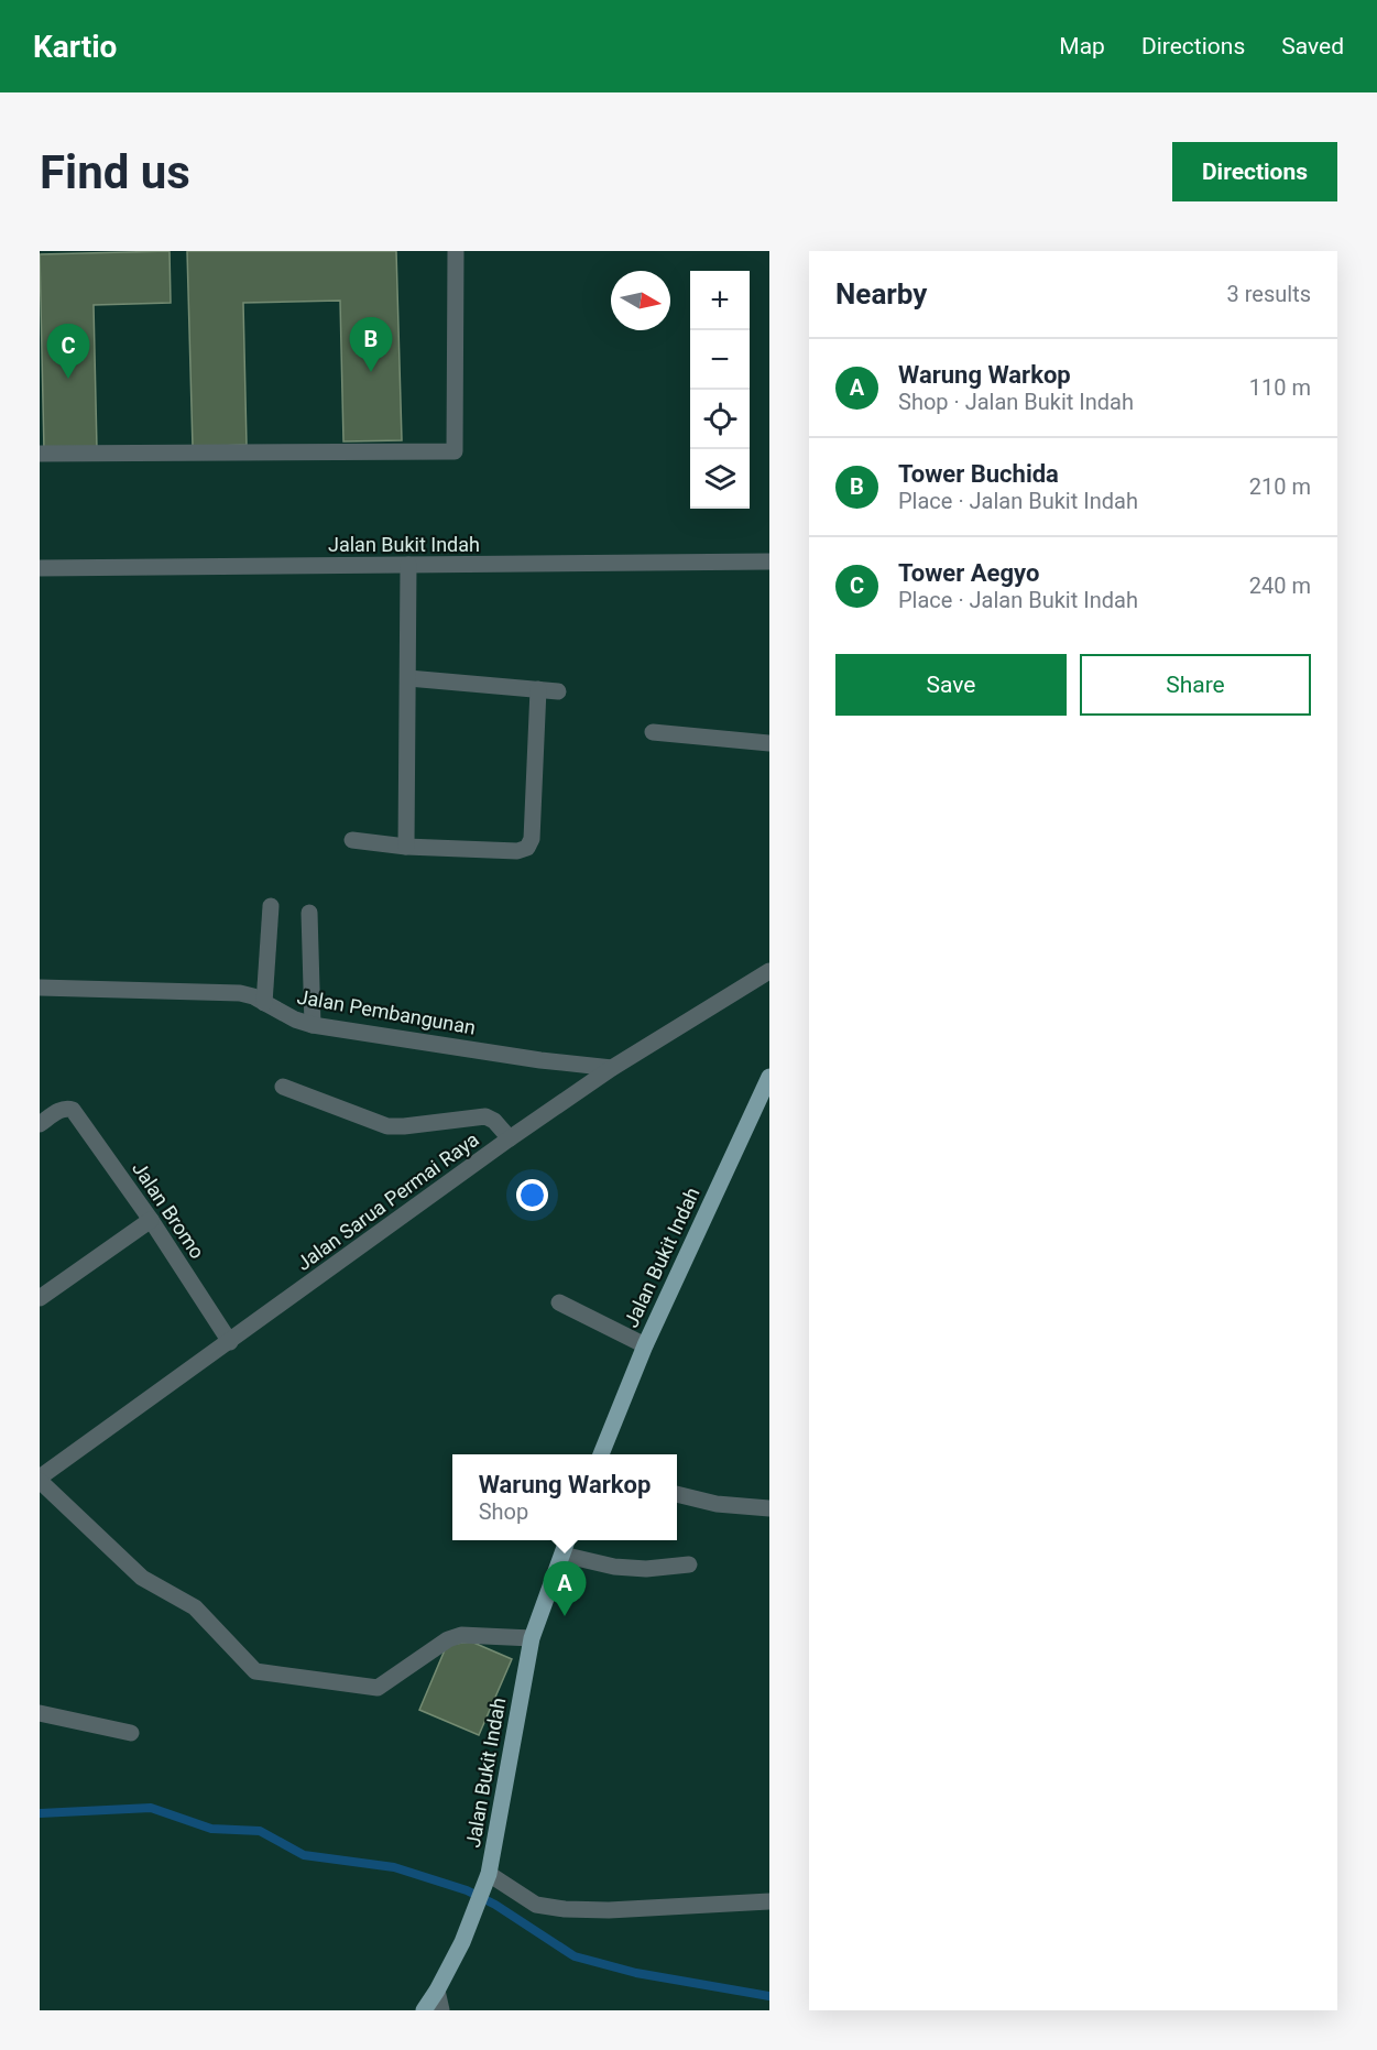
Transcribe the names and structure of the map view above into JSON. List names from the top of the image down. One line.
{"streets":{"main road":["Jalan Bukit Indah"],"street":["Jalan Pembangunan","Jalan Sarua Permai Raya","Jalan Bromo"]},"crossings":[["Jalan Pembangunan","Jalan Sarua Permai Raya"],["Jalan Sarua Permai Raya","Jalan Bromo"]],"north":"right","page":{"header":"Kartio","nav":["Map","Directions","Saved"],"buttons":["Directions",["Save","Share"]],"title":"Find us","heading":["Nearby","3 results"],"map_buttons":["+","−"],"pins":["B","C","A"],"list":[{"mark":"A","name":"Warung Warkop","note":"Shop · Jalan Bukit Indah","value":"110 m"},{"mark":"B","name":"Tower Buchida","note":"Place · Jalan Bukit Indah","value":"210 m"},{"mark":"C","name":"Tower Aegyo","note":"Place · Jalan Bukit Indah","value":"240 m"}],"popup":["Warung Warkop","Shop"]}}
